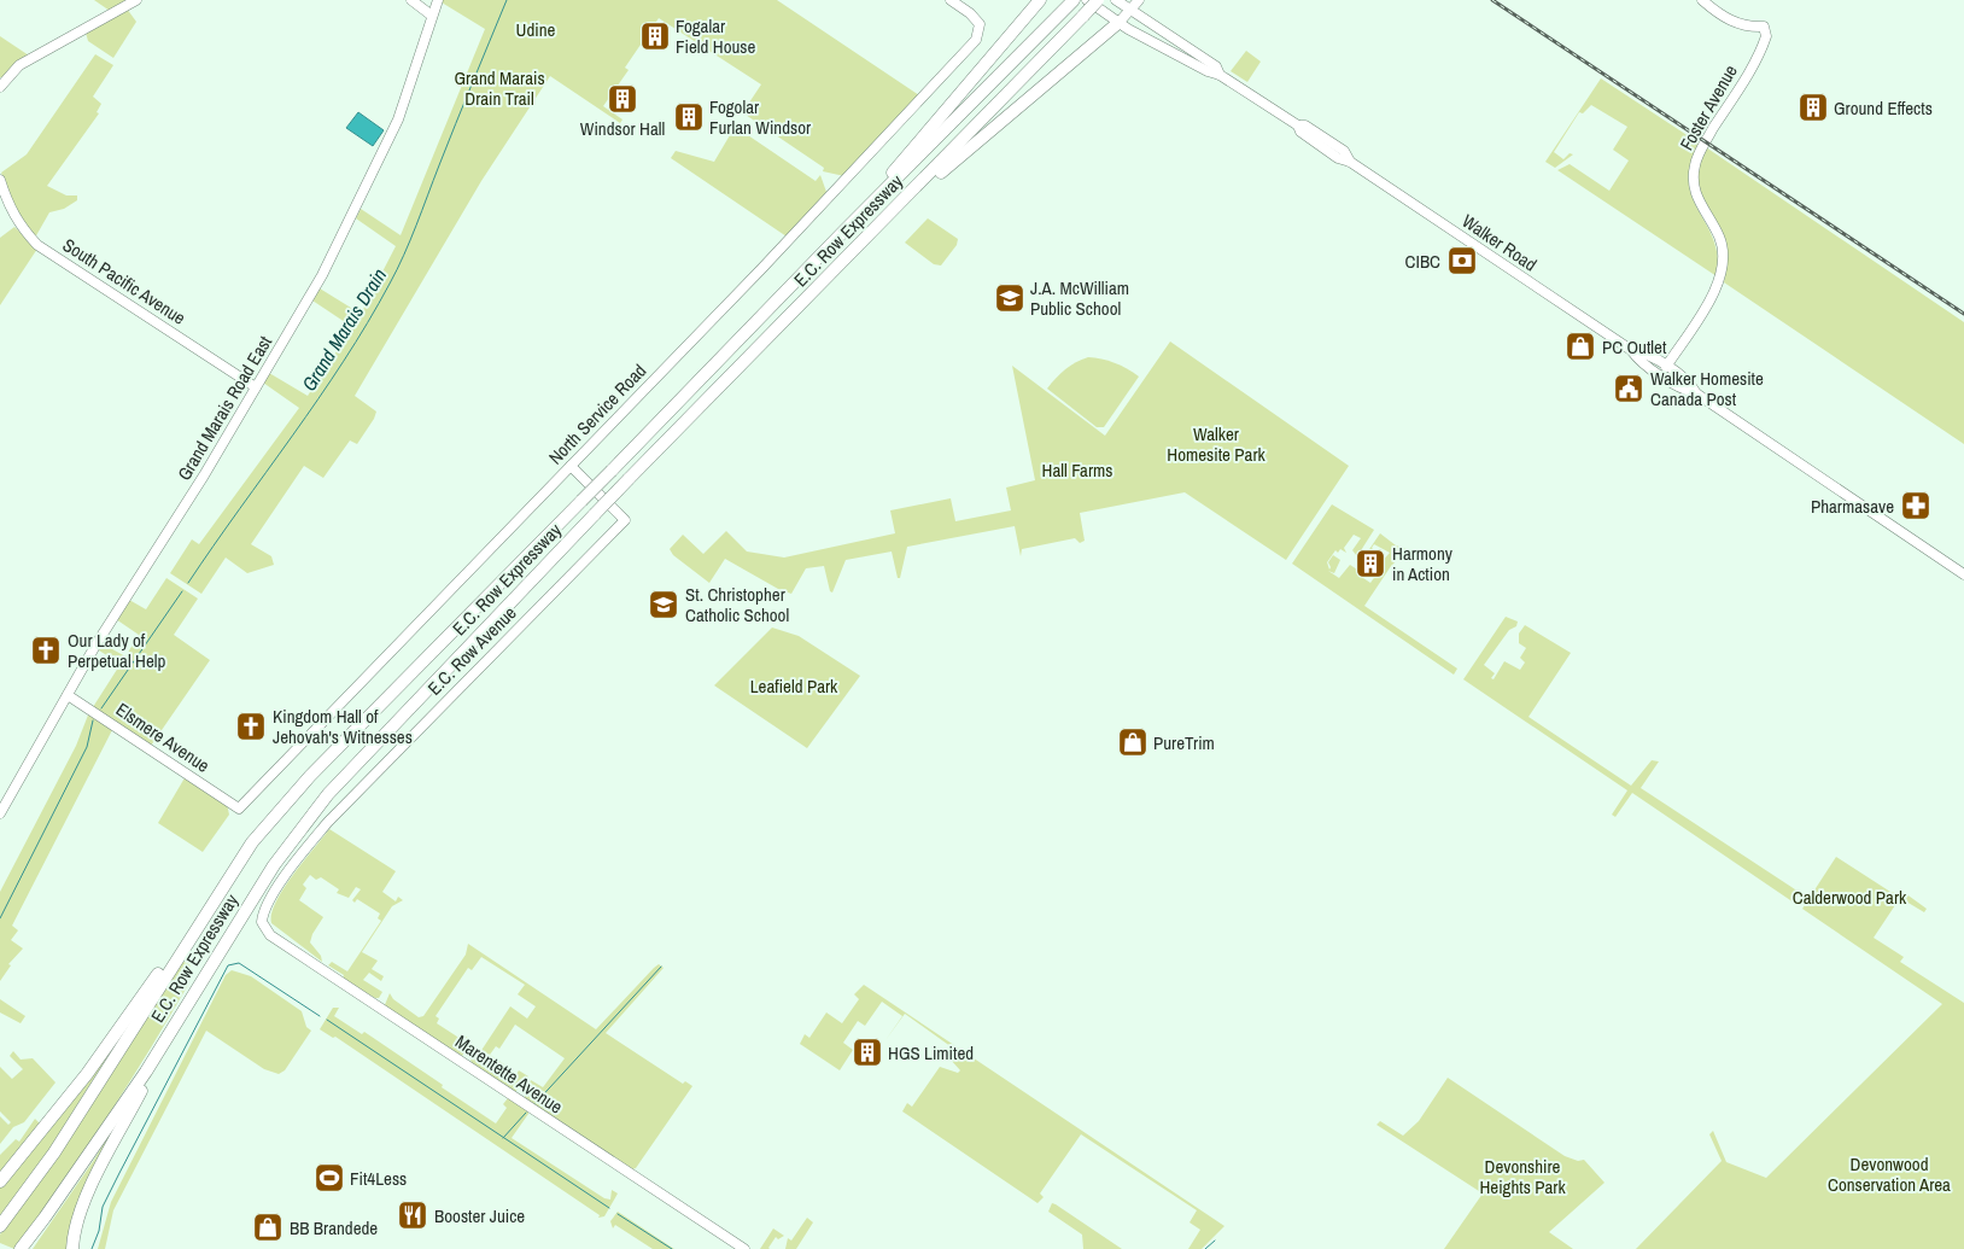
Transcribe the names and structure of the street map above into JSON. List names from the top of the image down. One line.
{"streets":{"highway":["E.C. Row Expressway"],"street":["Foster Avenue","Walker Road","South Pacific Avenue","Grand Marais Road East","North Service Road","E.C. Row Avenue","Elsmere Avenue","Marentette Avenue"]},"crossings":[["Foster Avenue","Walker Road"],["South Pacific Avenue","Grand Marais Road East"],["Grand Marais Road East","Elsmere Avenue"],["North Service Road","E.C. Row Avenue"],["North Service Road","Elsmere Avenue"],["E.C. Row Avenue","Marentette Avenue"]],"water":["Grand Marais Drain"],"parks":["Udine","Grand Marais Drain Trail","Walker Homesite Park","Hall Farms","Leafield Park","Calderwood Park","Devonwood Conservation Area","Devonshire Heights Park"],"places":{"building":["Fogalar Field House","Windsor Hall","Ground Effects","Fogolar Furlan Windsor","Harmony in Action","HGS Limited"],"bank":["CIBC"],"school or university":["J.A. McWilliam Public School","St. Christopher Catholic School"],"shop":["PC Outlet","PureTrim","BB Brandede"],"public building":["Walker Homesite Canada Post"],"pharmacy":["Pharmasave"],"church":["Our Lady of Perpetual Help","Kingdom Hall of Jehovah's Witnesses"],"sports":["Fit4Less"],"restaurant":["Booster Juice"]}}
